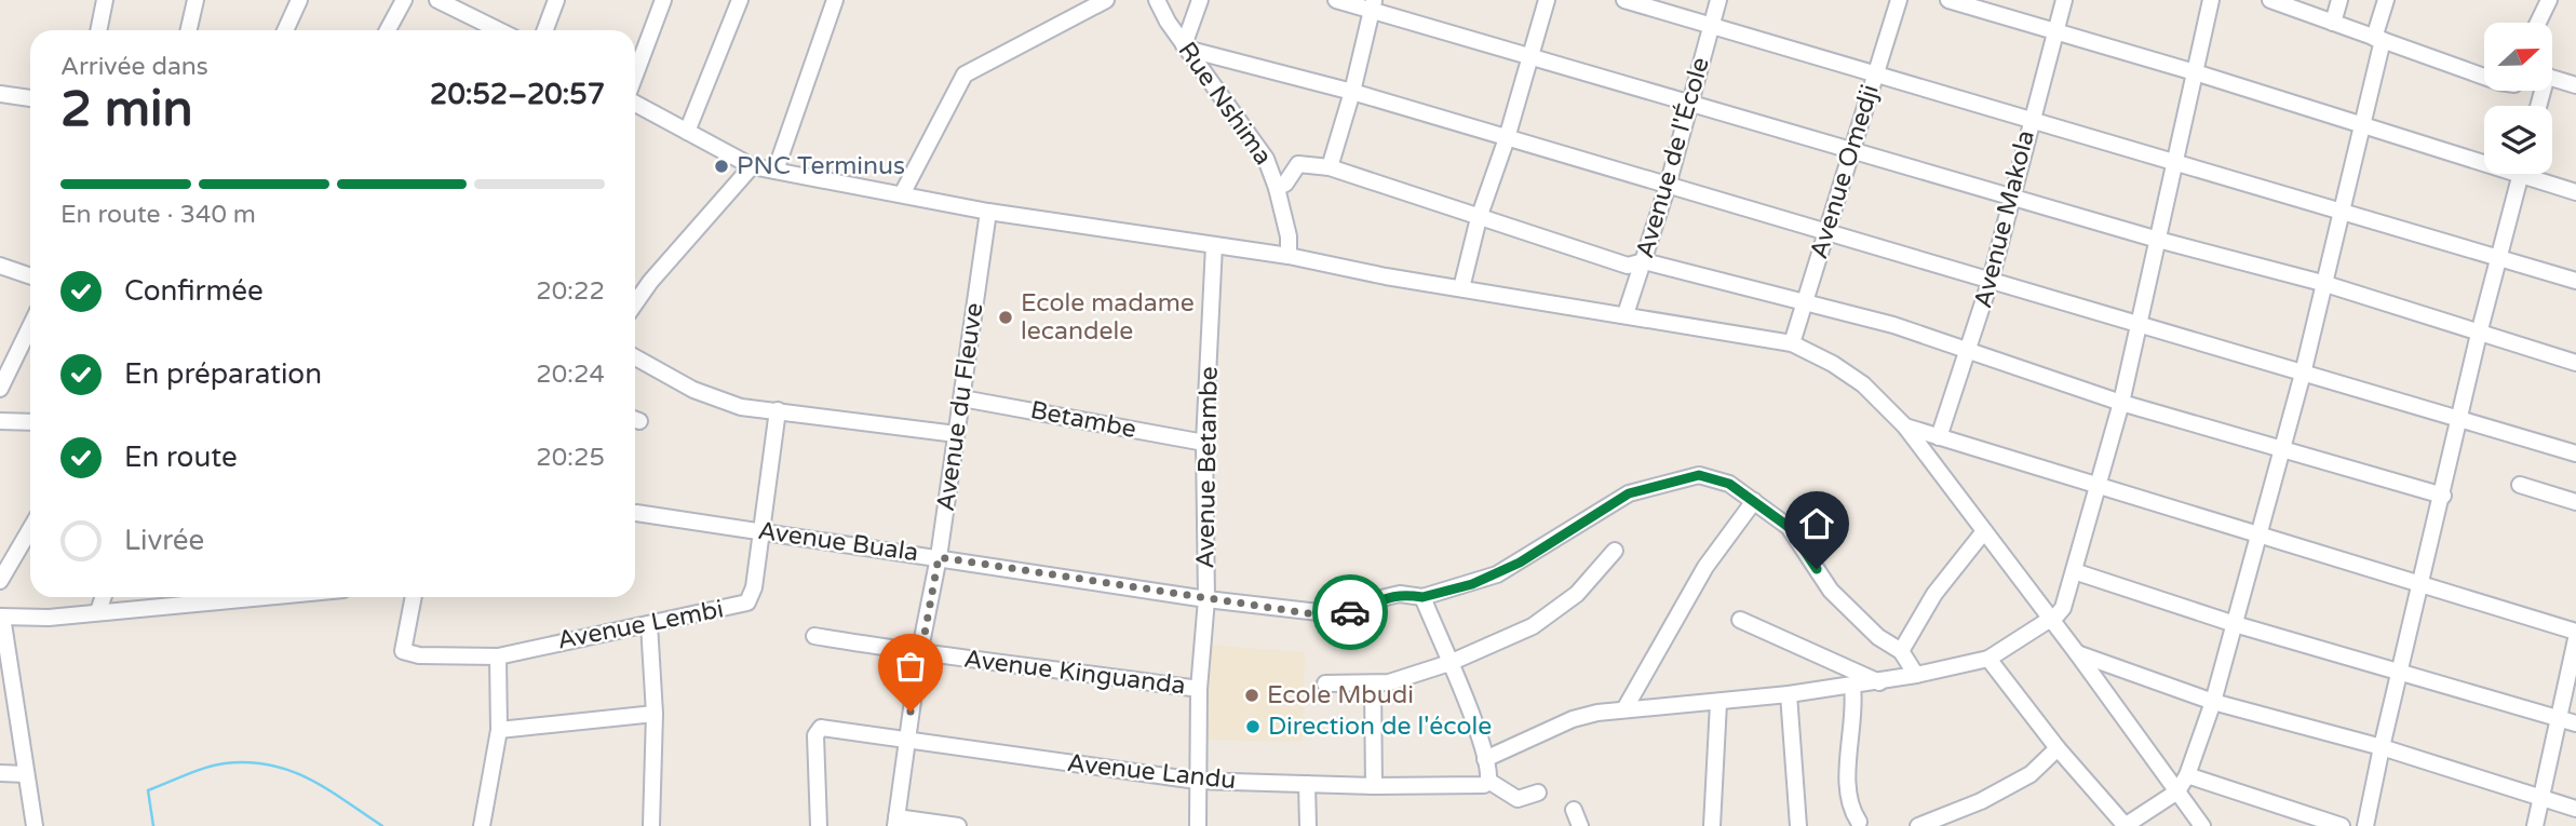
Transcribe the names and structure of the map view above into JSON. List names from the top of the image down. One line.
{"streets":{"street":["Rue Nshima","Avenue de l'École","Avenue Omedji","Avenue Makola","Avenue du Fleuve","Betambe","Avenue Betambe","Avenue Buala","Avenue Lembi","Avenue Kinguanda","Avenue Landu"]},"crossings":[["Avenue du Fleuve","Betambe"],["Avenue du Fleuve","Avenue Buala"],["Avenue du Fleuve","Avenue Kinguanda"],["Avenue du Fleuve","Avenue Landu"],["Betambe","Avenue Betambe"],["Avenue Betambe","Avenue Buala"],["Avenue Betambe","Avenue Kinguanda"],["Avenue Betambe","Avenue Landu"],["Avenue Buala","Avenue Lembi"]],"places":["PNC Terminus","Ecole madame lecandele","Ecole Mbudi","Direction de l'école"],"north":"right","page":{"heading":["2 min","Arrivée dans","20:52–20:57"],"bar":"En route · 340 m","list":[["Confirmée","20:22"],["En préparation","20:24"],["En route","20:25"],"Livrée"]}}
